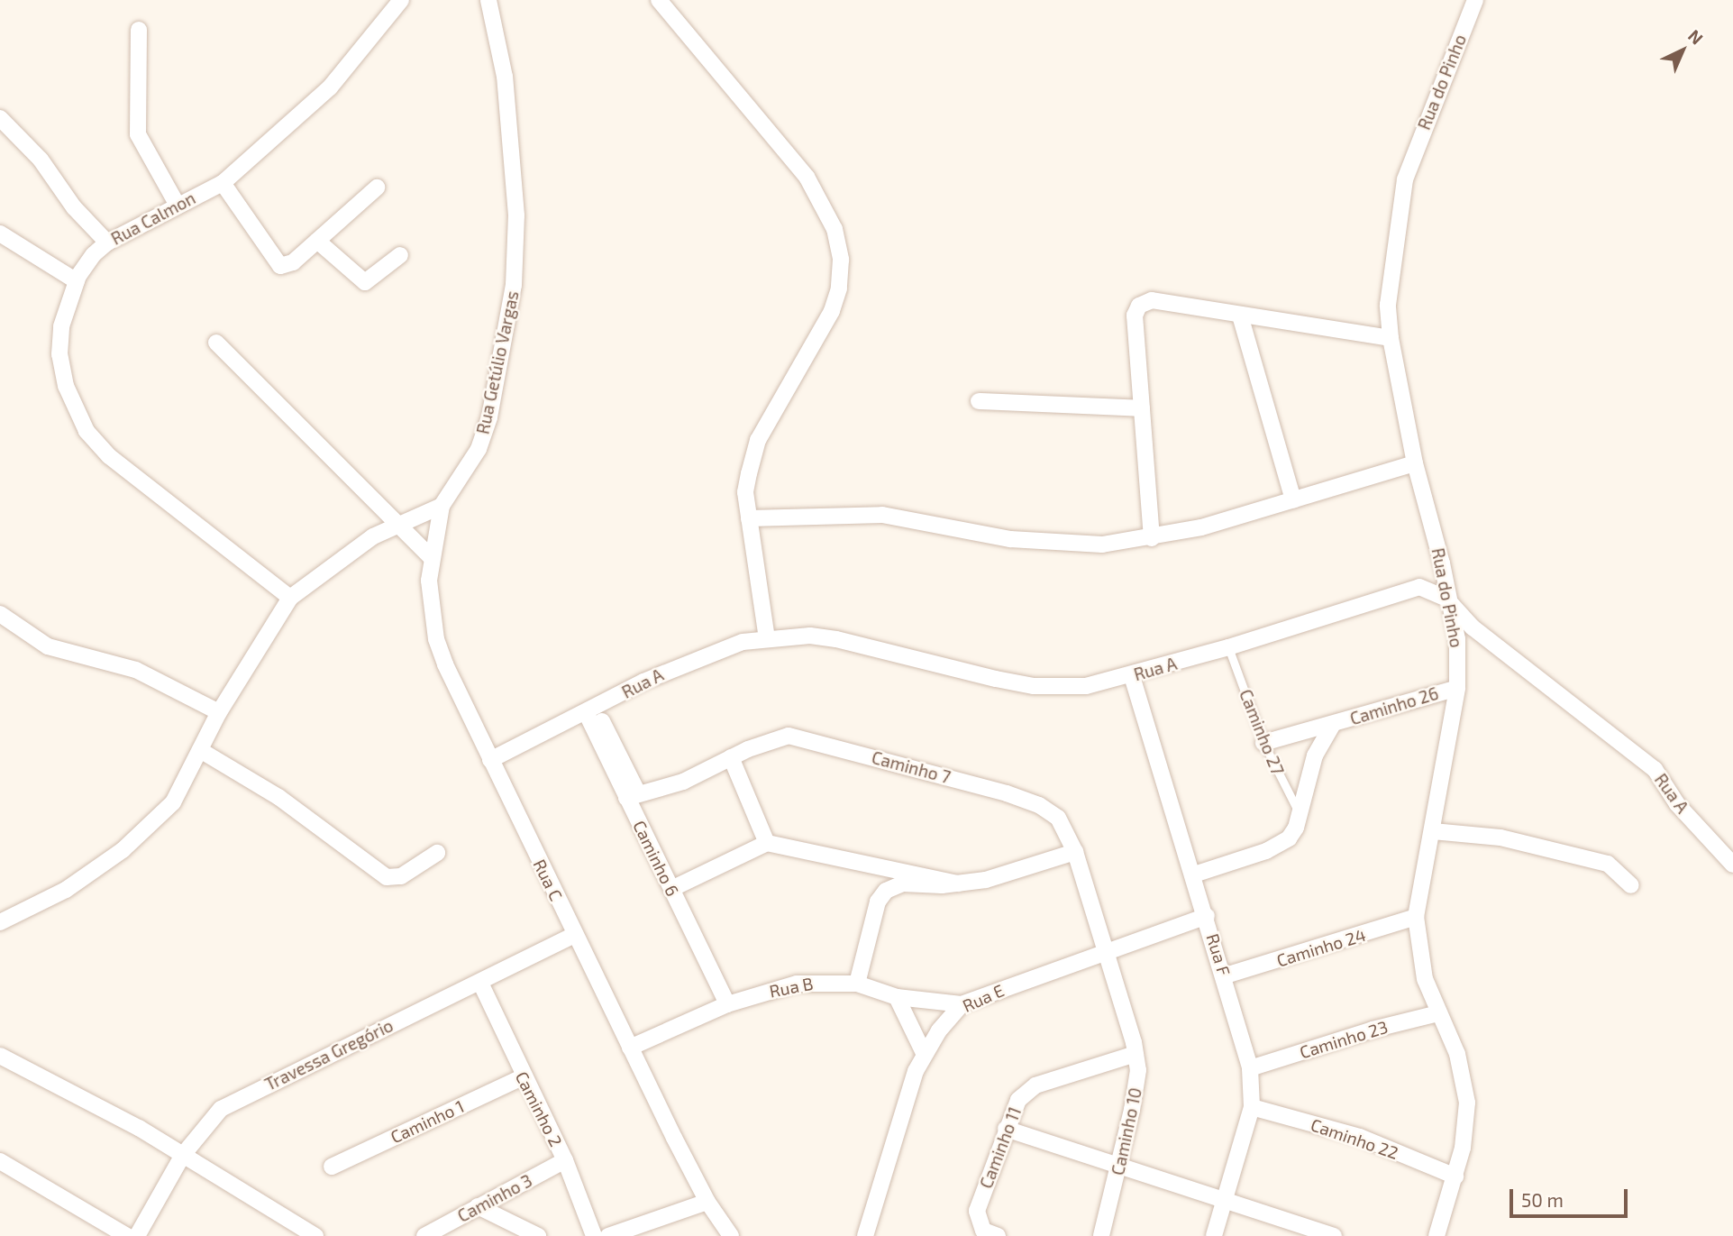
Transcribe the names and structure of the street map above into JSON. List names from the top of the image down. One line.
{"streets":{"street":["Rua do Pinho","Rua Calmon","Rua Getúlio Vargas","Rua A","Caminho 26","Caminho 7","Caminho 6","Rua C","Caminho 24","Rua F","Rua B","Rua E","Caminho 23","Travessa Gregório","Caminho 2","Caminho 1","Caminho 10","Caminho 22","Caminho 11","Caminho 3"],"lane":["Caminho 27"]},"crossings":[["Rua do Pinho","Rua A"],["Rua do Pinho","Caminho 26"],["Rua do Pinho","Caminho 24"],["Rua do Pinho","Caminho 23"],["Rua do Pinho","Caminho 22"],["Rua Getúlio Vargas","Rua C"],["Rua A","Caminho 27"],["Rua A","Caminho 6"],["Rua A","Rua C"],["Rua A","Rua F"],["Caminho 26","Caminho 27"],["Caminho 7","Caminho 6"],["Caminho 7","Rua E"],["Caminho 7","Caminho 10"],["Caminho 6","Rua B"],["Rua C","Rua B"],["Rua C","Travessa Gregório"],["Caminho 24","Rua F"],["Rua F","Rua E"],["Rua F","Caminho 23"],["Rua F","Caminho 22"],["Rua B","Rua E"],["Rua E","Caminho 10"],["Travessa Gregório","Caminho 2"],["Caminho 2","Caminho 1"],["Caminho 2","Caminho 3"],["Caminho 10","Caminho 11"]],"scale_bar":"50 m","north":"top right"}
